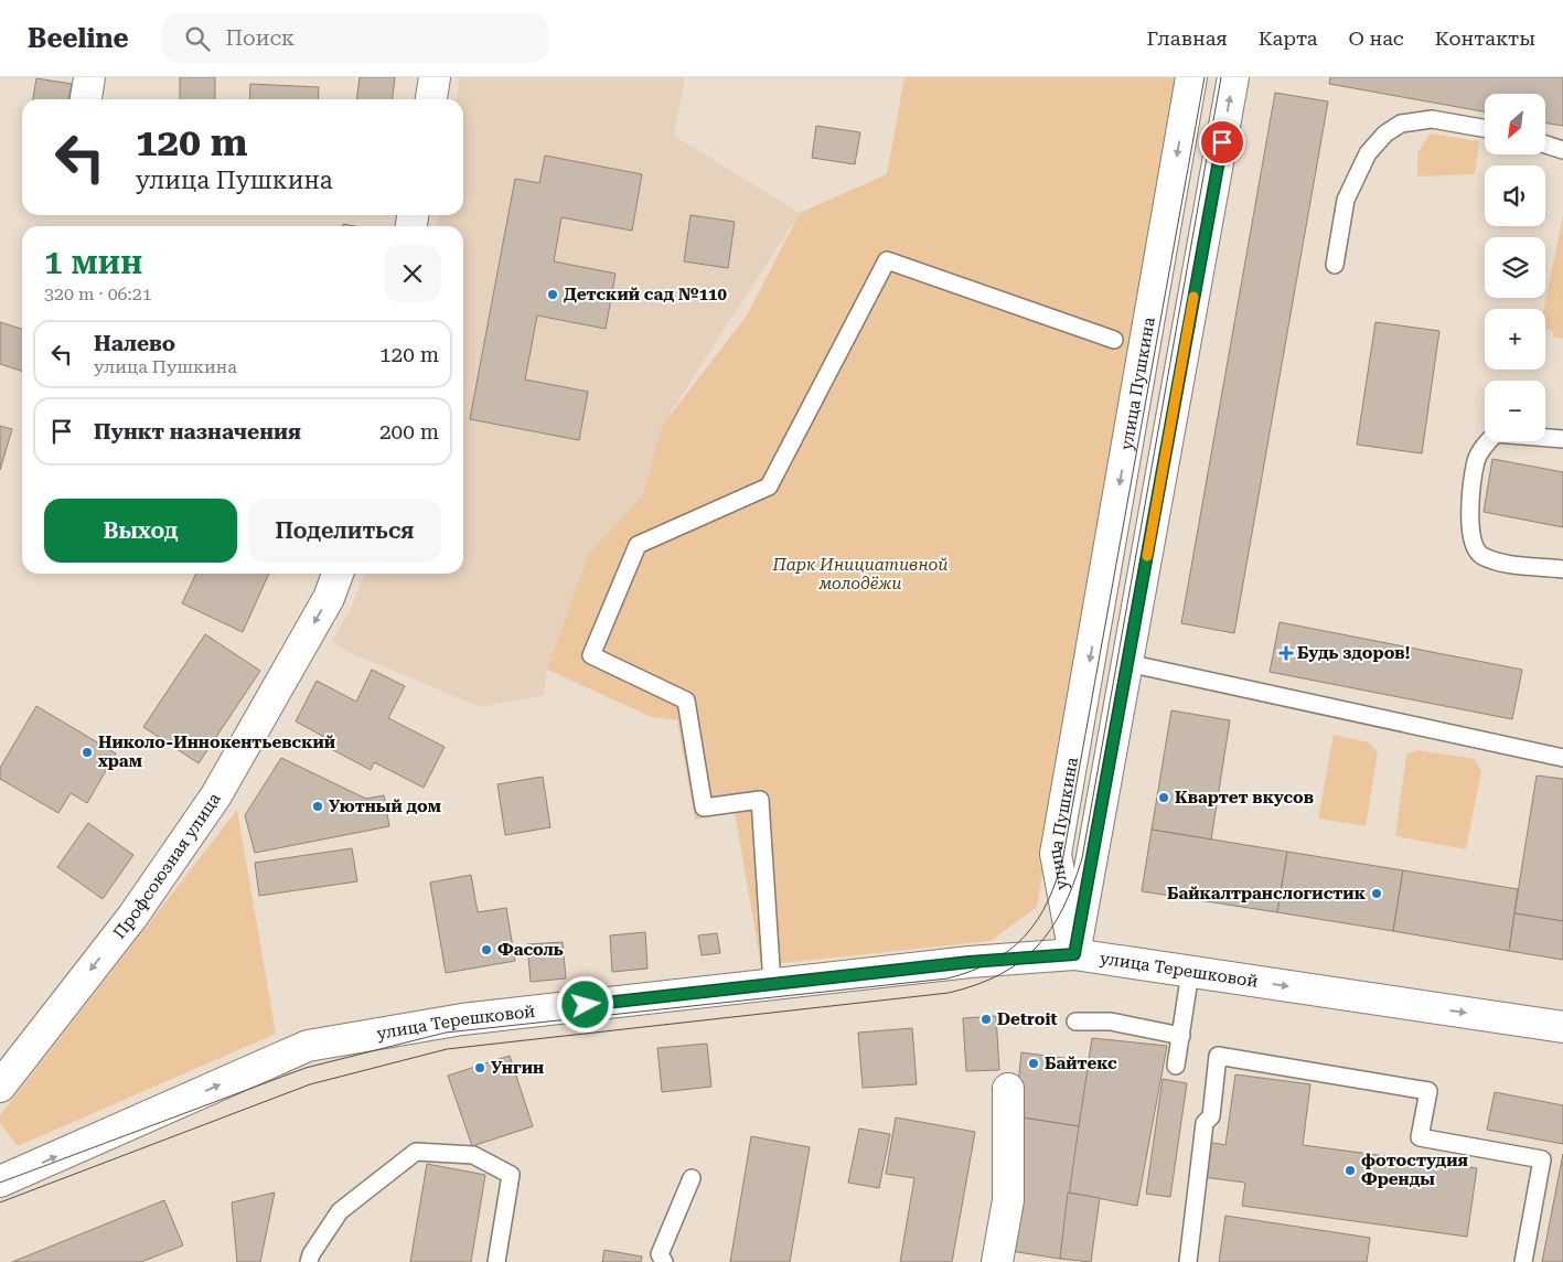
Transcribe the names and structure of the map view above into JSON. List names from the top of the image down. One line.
{"streets":{"street":["улица Пушкина","Профсоюзная улица","улица Терешковой"]},"crossings":[["улица Пушкина","улица Терешковой"]],"one_way":["Профсоюзная улица","улица Терешковой"],"parks":["Парк Инициативной молодёжи"],"places":{"other":["Детский сад №110","Николо-Иннокентьевский храм","Квартет вкусов","Уютный дом","Байкалтранслогистик","Фасоль","Detroit","Байтекс","Унгин","фотостудия Френды"],"health":["Будь здоров!"]},"north":"bottom left","page":{"header":"Beeline","search":"Поиск","nav":["Главная","Карта","О нас","Контакты"],"map_buttons":["+","−"],"turn":["120 m","улица Пушкина"],"heading":["1 мин","320 m · 06:21"],"list":[{"name":"Налево","note":"улица Пушкина","value":"120 m"},{"name":"Пункт назначения","value":"200 m"}],"buttons":["Выход","Поделиться"]}}
